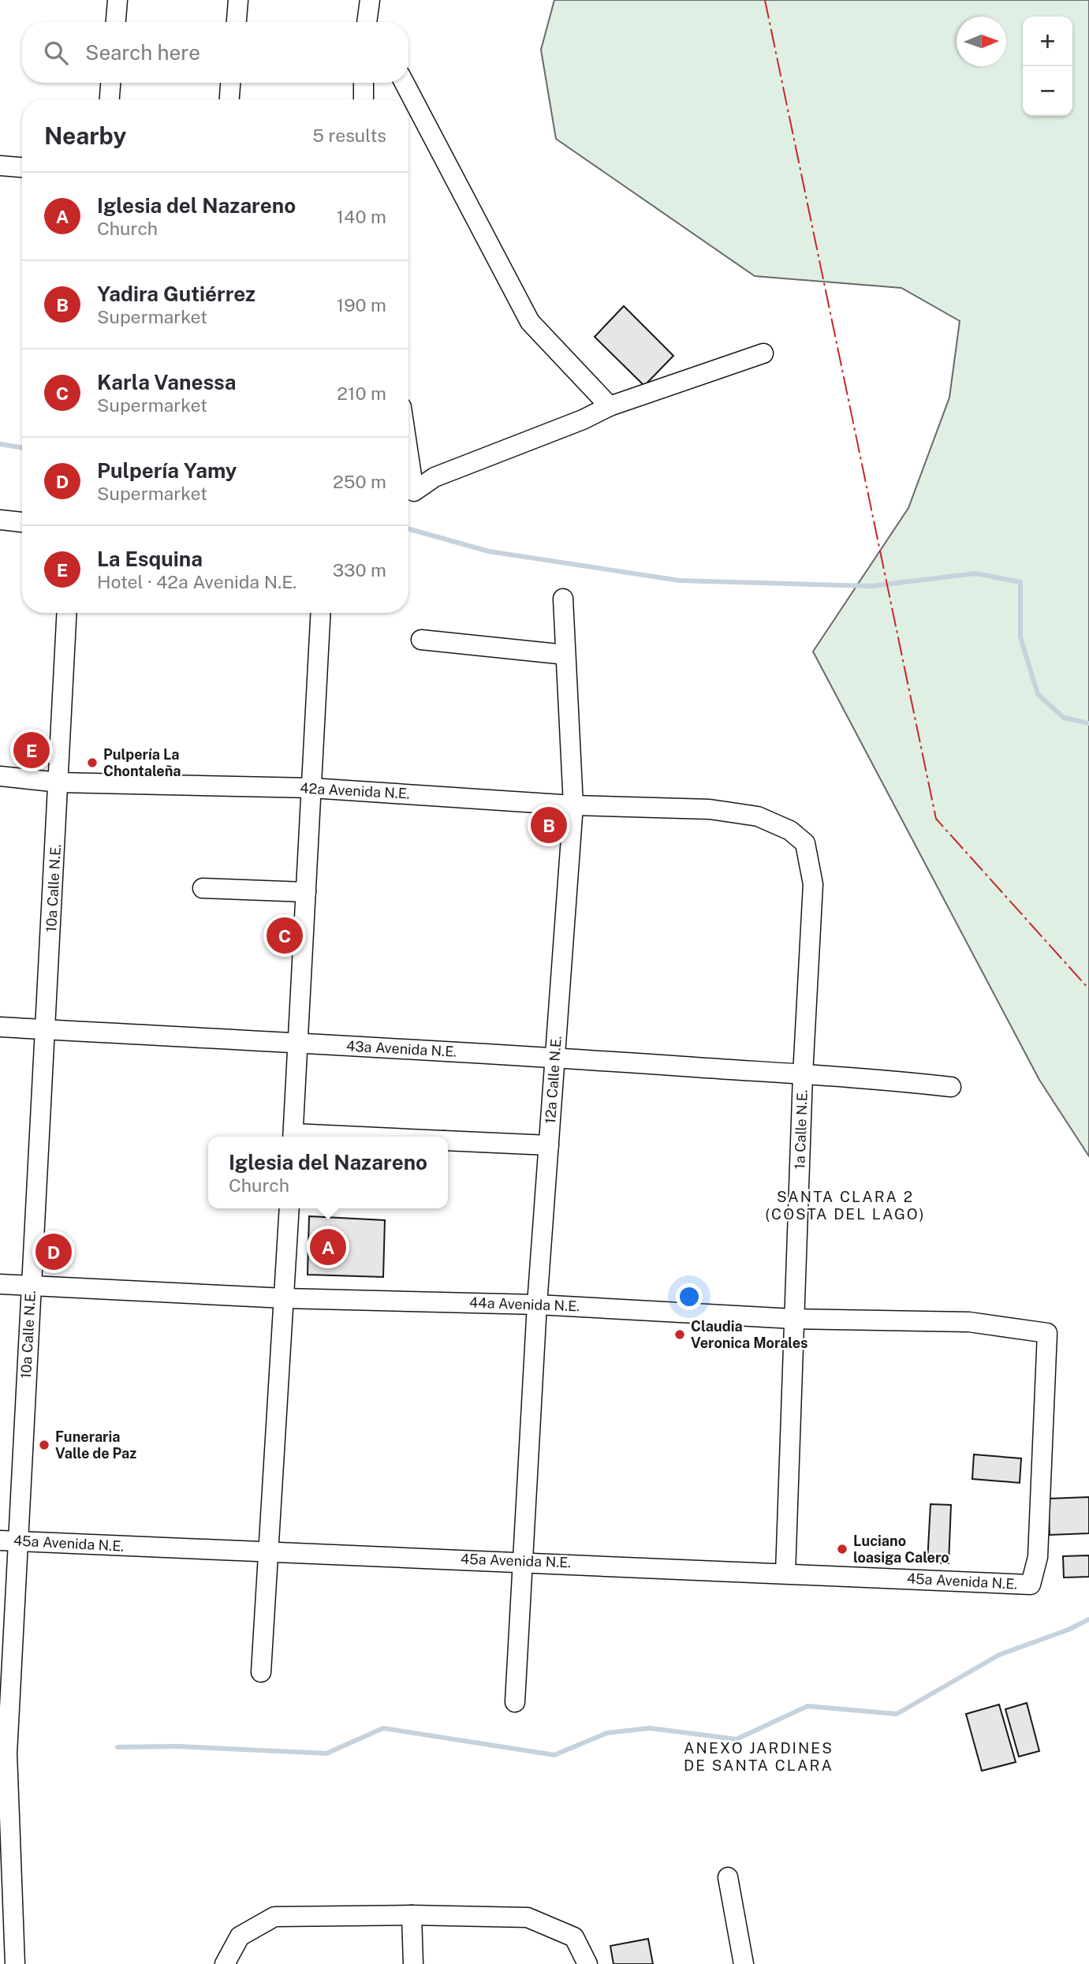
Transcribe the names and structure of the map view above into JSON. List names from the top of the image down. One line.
{"streets":{"street":["42a Avenida N.E.","10a Calle N.E.","43a Avenida N.E.","12a Calle N.E.","1a Calle N.E.","44a Avenida N.E.","45a Avenida N.E."]},"crossings":[["42a Avenida N.E.","10a Calle N.E."],["42a Avenida N.E.","12a Calle N.E."],["42a Avenida N.E.","1a Calle N.E."],["10a Calle N.E.","43a Avenida N.E."],["10a Calle N.E.","44a Avenida N.E."],["10a Calle N.E.","45a Avenida N.E."],["43a Avenida N.E.","12a Calle N.E."],["43a Avenida N.E.","1a Calle N.E."],["12a Calle N.E.","44a Avenida N.E."],["12a Calle N.E.","45a Avenida N.E."],["1a Calle N.E.","44a Avenida N.E."],["1a Calle N.E.","45a Avenida N.E."],["44a Avenida N.E.","45a Avenida N.E."]],"districts":["SANTA CLARA 2 (COSTA DEL LAGO)","ANEXO JARDINES DE SANTA CLARA"],"places":["Pulpería La Chontaleña","Claudia Veronica Morales","Funeraria Valle de Paz","Luciano loasiga Calero"],"north":"right","page":{"map_buttons":["+","−"],"search":"Search here","heading":["Nearby","5 results"],"list":[{"mark":"A","name":"Iglesia del Nazareno","note":"Church","value":"140 m"},{"mark":"B","name":"Yadira Gutiérrez","note":"Supermarket","value":"190 m"},{"mark":"C","name":"Karla Vanessa","note":"Supermarket","value":"210 m"},{"mark":"D","name":"Pulpería Yamy","note":"Supermarket","value":"250 m"},{"mark":"E","name":"La Esquina","note":"Hotel · 42a Avenida N.E.","value":"330 m"}],"pins":["E","B","C","A","D"],"popup":["Iglesia del Nazareno","Church"]}}
